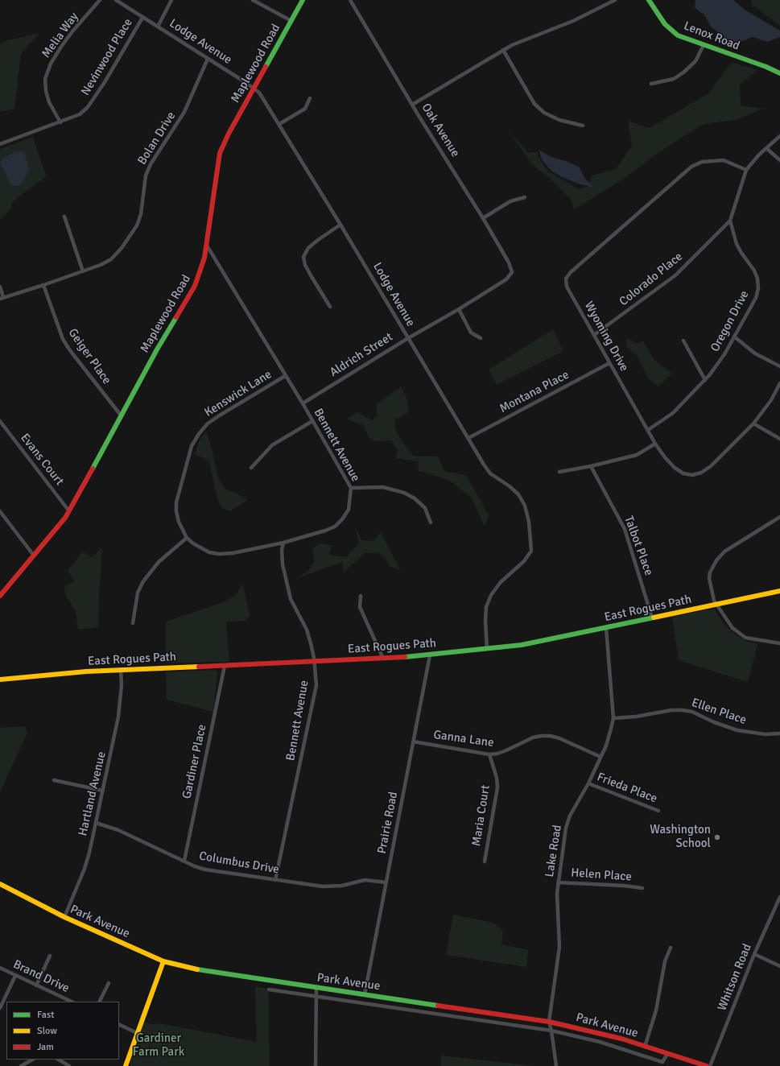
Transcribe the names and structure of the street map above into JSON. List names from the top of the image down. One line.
{"streets":{"street":["Melia Way","Lenox Road","Lodge Avenue","Nevinwood Place","Maplewood Road","Oak Avenue","Bolan Drive","Colorado Place","Oregon Drive","Wyoming Drive","Aldrich Street","Geiger Place","Montana Place","Kenswick Lane","Bennett Avenue","Evans Court","Talbot Place","East Rogues Path","Ellen Place","Ganna Lane","Gardiner Place","Frieda Place","Hartland Avenue","Maria Court","Prairie Road","Lake Road","Columbus Drive","Helen Place","Park Avenue","Brand Drive","Whitson Road"]},"crossings":[["Melia Way","Nevinwood Place"],["Lodge Avenue","Nevinwood Place"],["Lodge Avenue","Maplewood Road"],["Lodge Avenue","Bolan Drive"],["Lodge Avenue","Aldrich Street"],["Lodge Avenue","Montana Place"],["Lodge Avenue","East Rogues Path"],["Maplewood Road","Geiger Place"],["Maplewood Road","Bennett Avenue"],["Maplewood Road","Evans Court"],["Oak Avenue","Aldrich Street"],["Bolan Drive","Geiger Place"],["Colorado Place","Oregon Drive"],["Colorado Place","Wyoming Drive"],["Oregon Drive","Wyoming Drive"],["Wyoming Drive","Montana Place"],["Aldrich Street","Bennett Avenue"],["Kenswick Lane","Bennett Avenue"],["Bennett Avenue","East Rogues Path"],["Bennett Avenue","Columbus Drive"],["Talbot Place","East Rogues Path"],["East Rogues Path","Gardiner Place"],["East Rogues Path","Hartland Avenue"],["East Rogues Path","Prairie Road"],["East Rogues Path","Lake Road"],["Ellen Place","Lake Road"],["Ganna Lane","Maria Court"],["Ganna Lane","Prairie Road"],["Ganna Lane","Lake Road"],["Gardiner Place","Columbus Drive"],["Frieda Place","Lake Road"],["Hartland Avenue","Columbus Drive"],["Hartland Avenue","Park Avenue"],["Prairie Road","Columbus Drive"],["Prairie Road","Park Avenue"],["Lake Road","Helen Place"],["Lake Road","Park Avenue"]],"parks":["Gardiner Farm Park"],"places":["Washington School"],"legend":["Fast","Slow","Jam"]}
